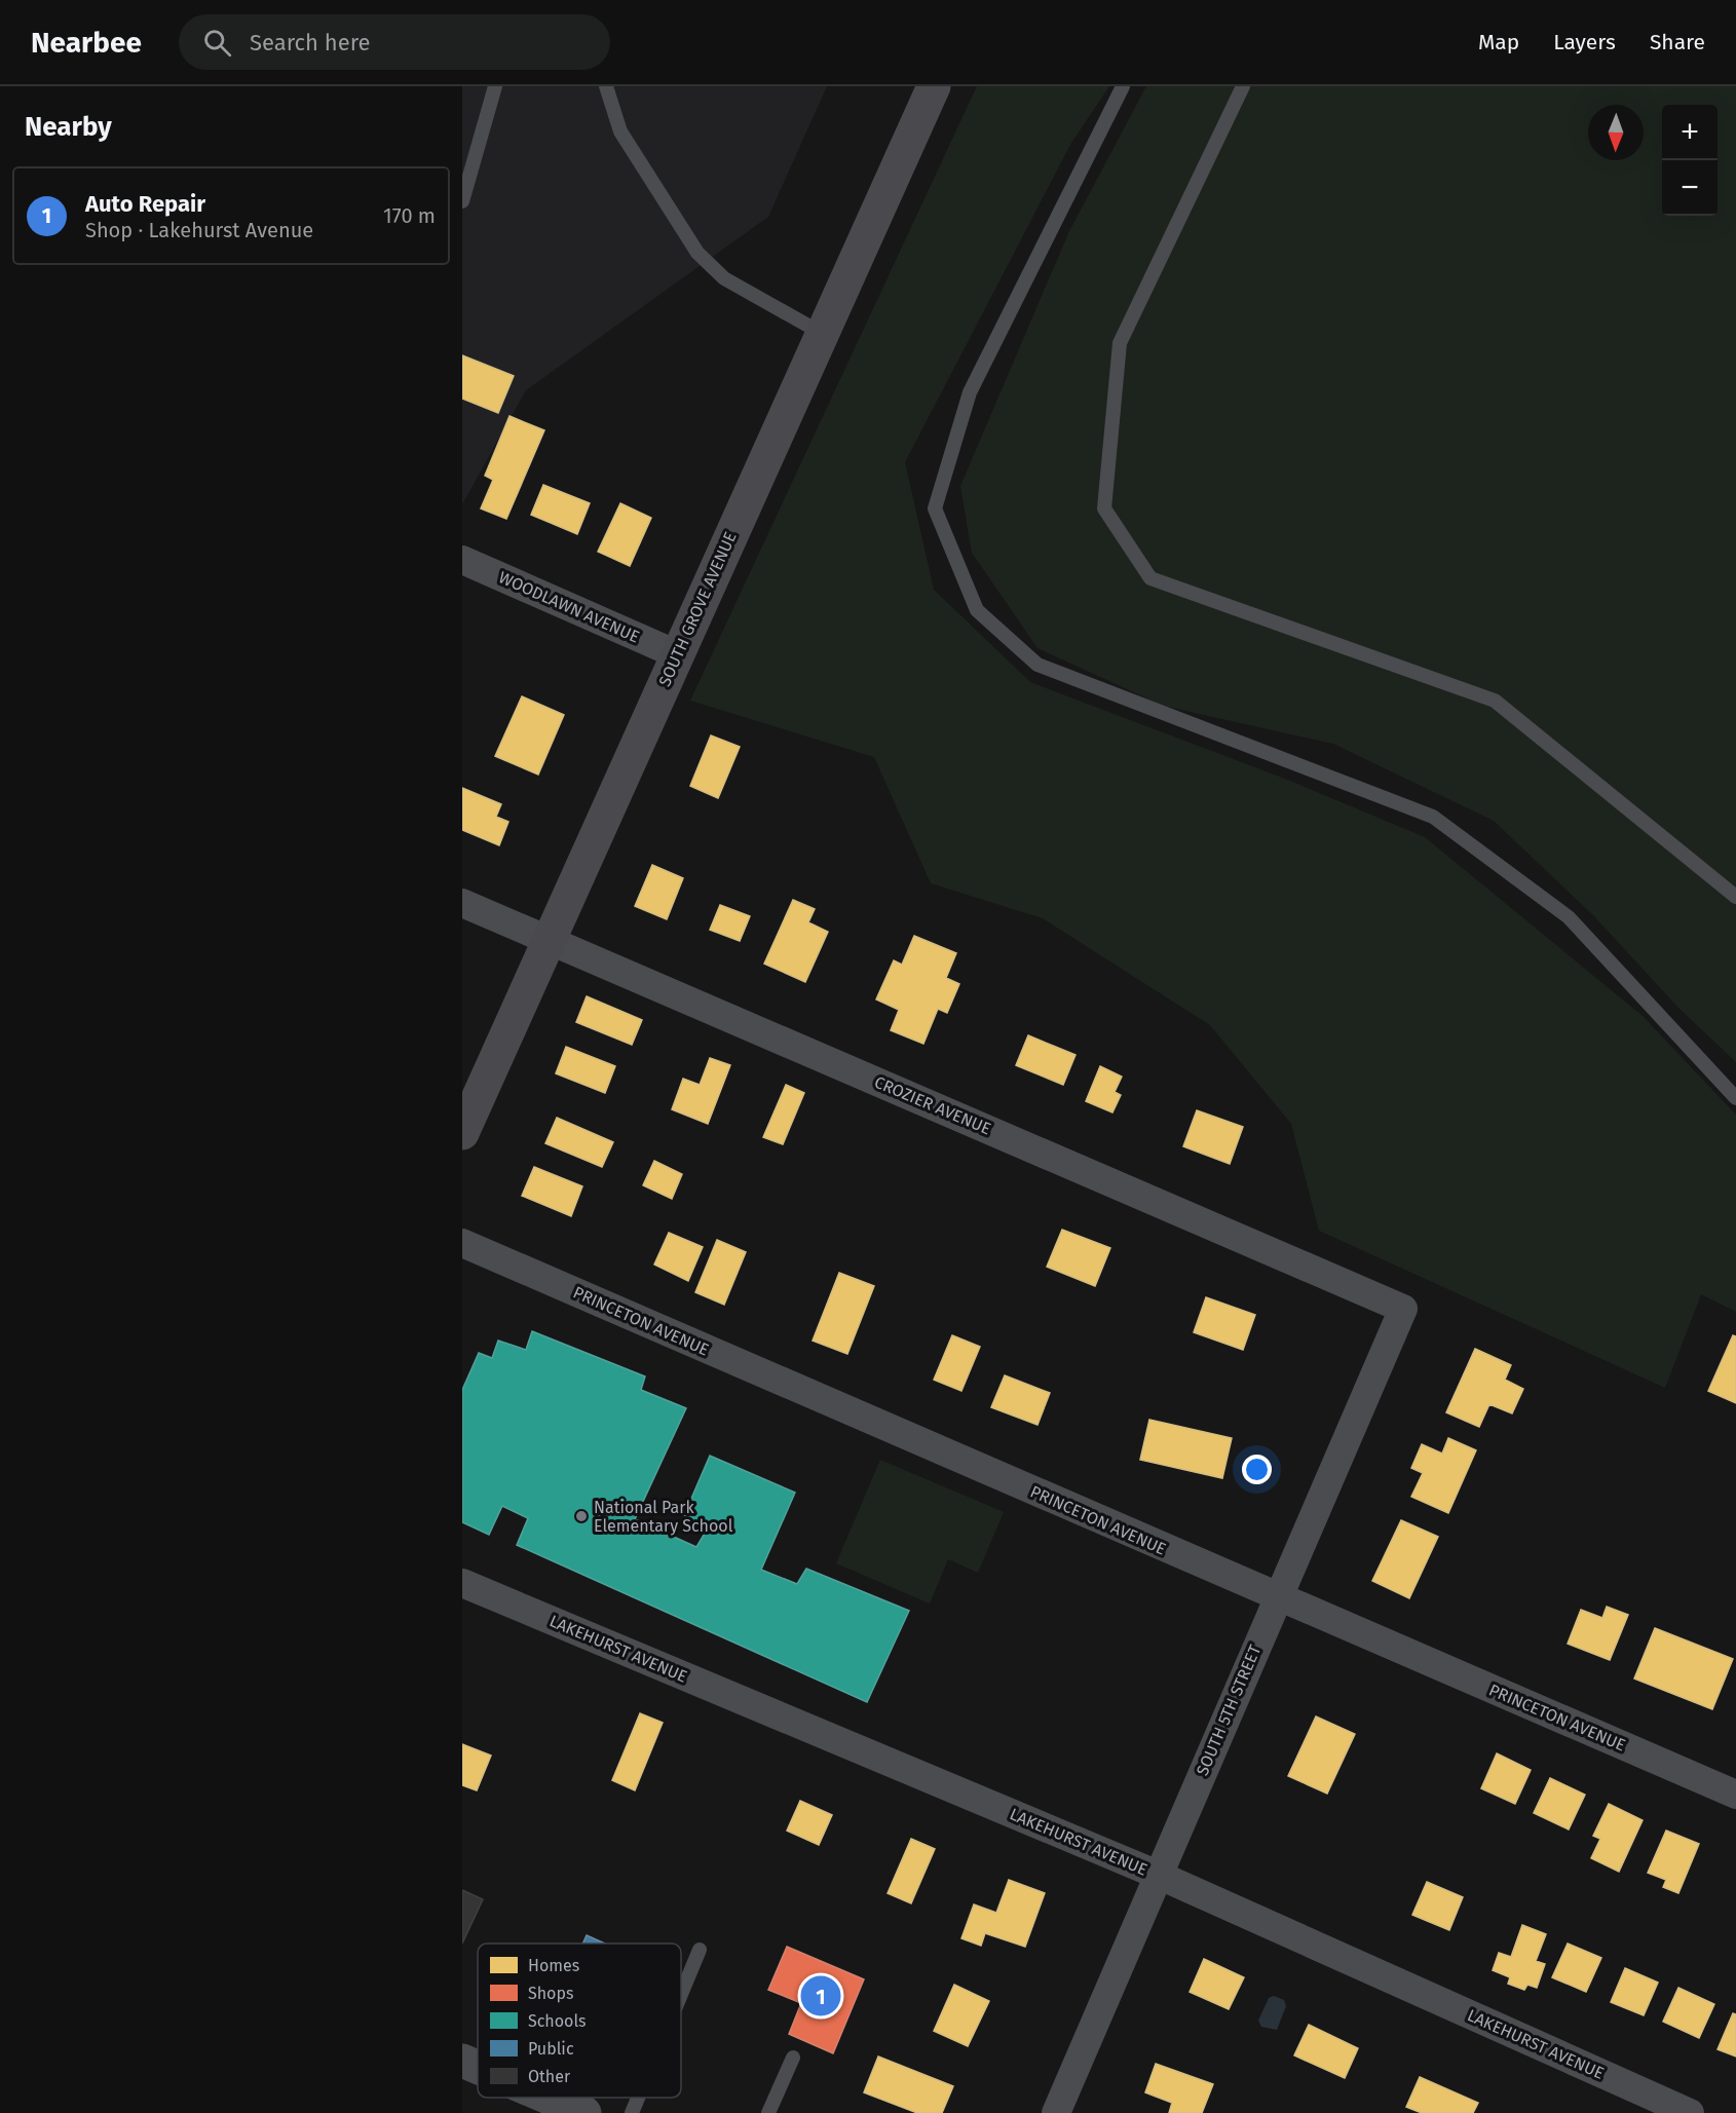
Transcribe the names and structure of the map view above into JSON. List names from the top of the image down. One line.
{"streets":{"main road":["SOUTH GROVE AVENUE"],"street":["WOODLAWN AVENUE","CROZIER AVENUE","PRINCETON AVENUE","LAKEHURST AVENUE","SOUTH 5TH STREET"]},"crossings":[["WOODLAWN AVENUE","SOUTH GROVE AVENUE"],["SOUTH GROVE AVENUE","CROZIER AVENUE"],["CROZIER AVENUE","SOUTH 5TH STREET"],["PRINCETON AVENUE","SOUTH 5TH STREET"],["LAKEHURST AVENUE","SOUTH 5TH STREET"]],"places":["National Park Elementary School"],"legend":["Homes","Shops","Schools","Public","Other"],"north":"bottom","page":{"header":"Nearbee","search":"Search here","nav":["Map","Layers","Share"],"heading":"Nearby","map_buttons":["+","−"],"list":[{"mark":"1","name":"Auto Repair","note":"Shop · Lakehurst Avenue","value":"170 m"}],"pins":"1"}}
